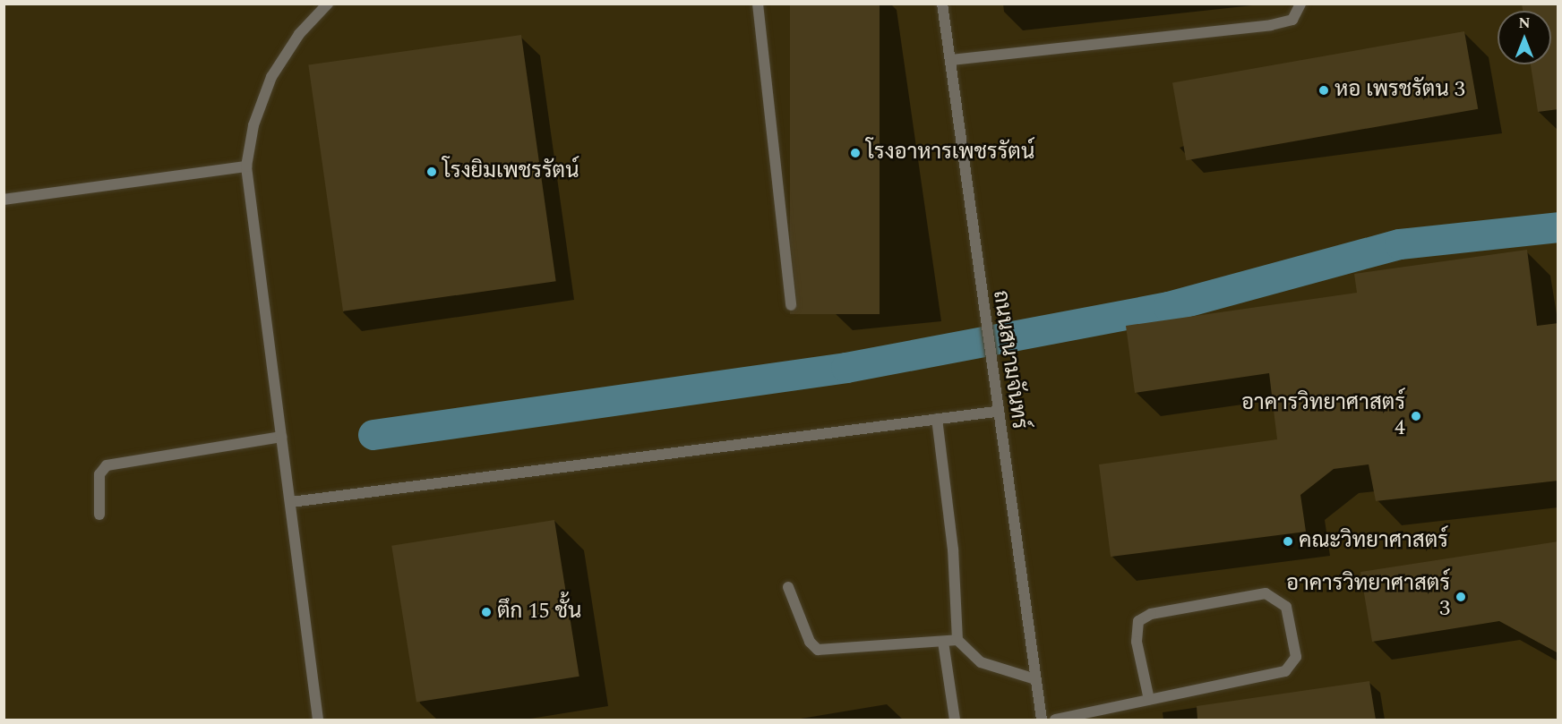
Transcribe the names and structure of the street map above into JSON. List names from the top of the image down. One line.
{"streets":{"street":["ถนนสนามจันทร์"]},"places":["หอ เพรชรัตน 3","โรงอาหารเพชรรัตน์","โรงยิมเพชรรัตน์","อาคารวิทยาศาสตร์ 4","คณะวิทยาศาสตร์","อาคารวิทยาศาสตร์ 3","ตึก 15 ชั้น"],"north":"top"}
